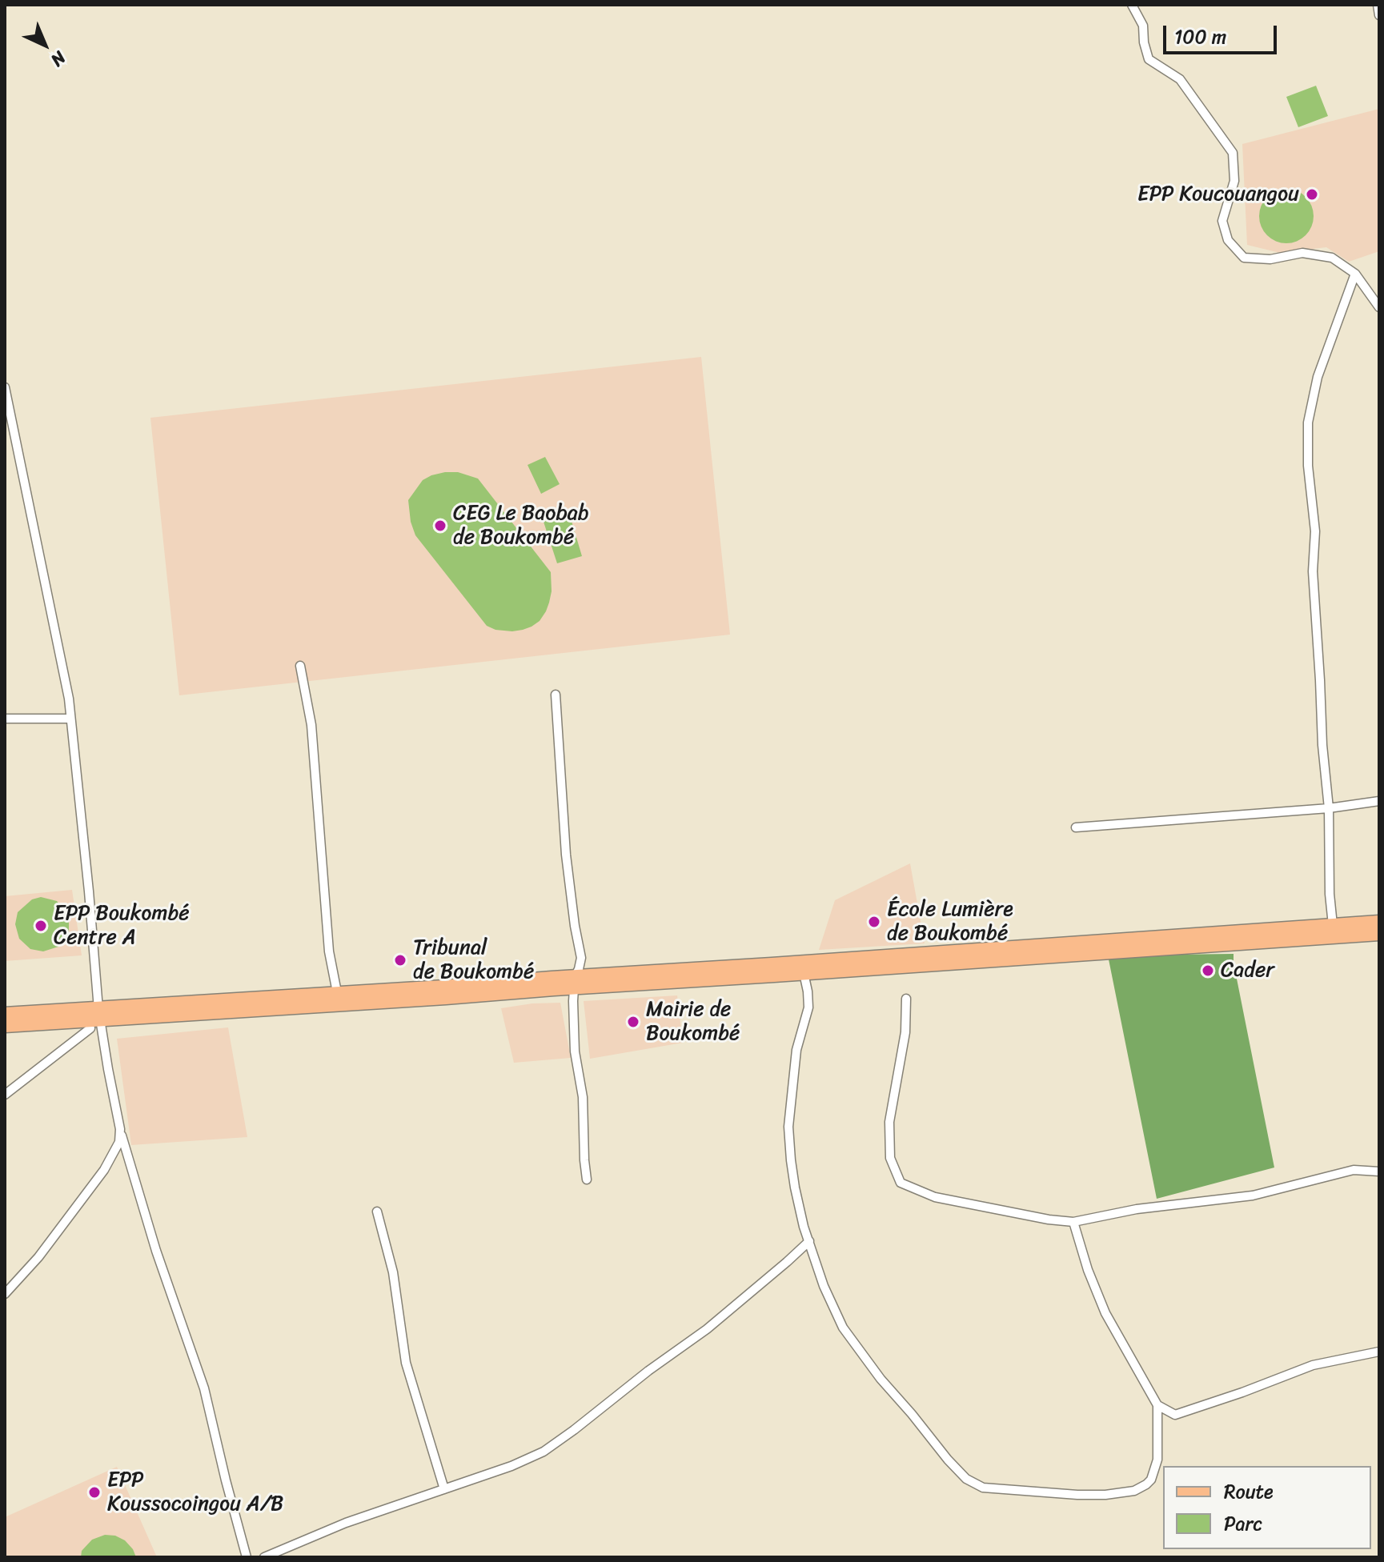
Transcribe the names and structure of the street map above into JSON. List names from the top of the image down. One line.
{"places":["EPP Koucouangou","CEG Le Baobab de Boukombé","École Lumière de Boukombé","EPP Boukombé Centre A","Tribunal de Boukombé","Cader","Mairie de Boukombé","EPP Koussocoingou A/B"],"legend":["Route","Parc"],"scale_bar":"100 m","north":"bottom right"}
